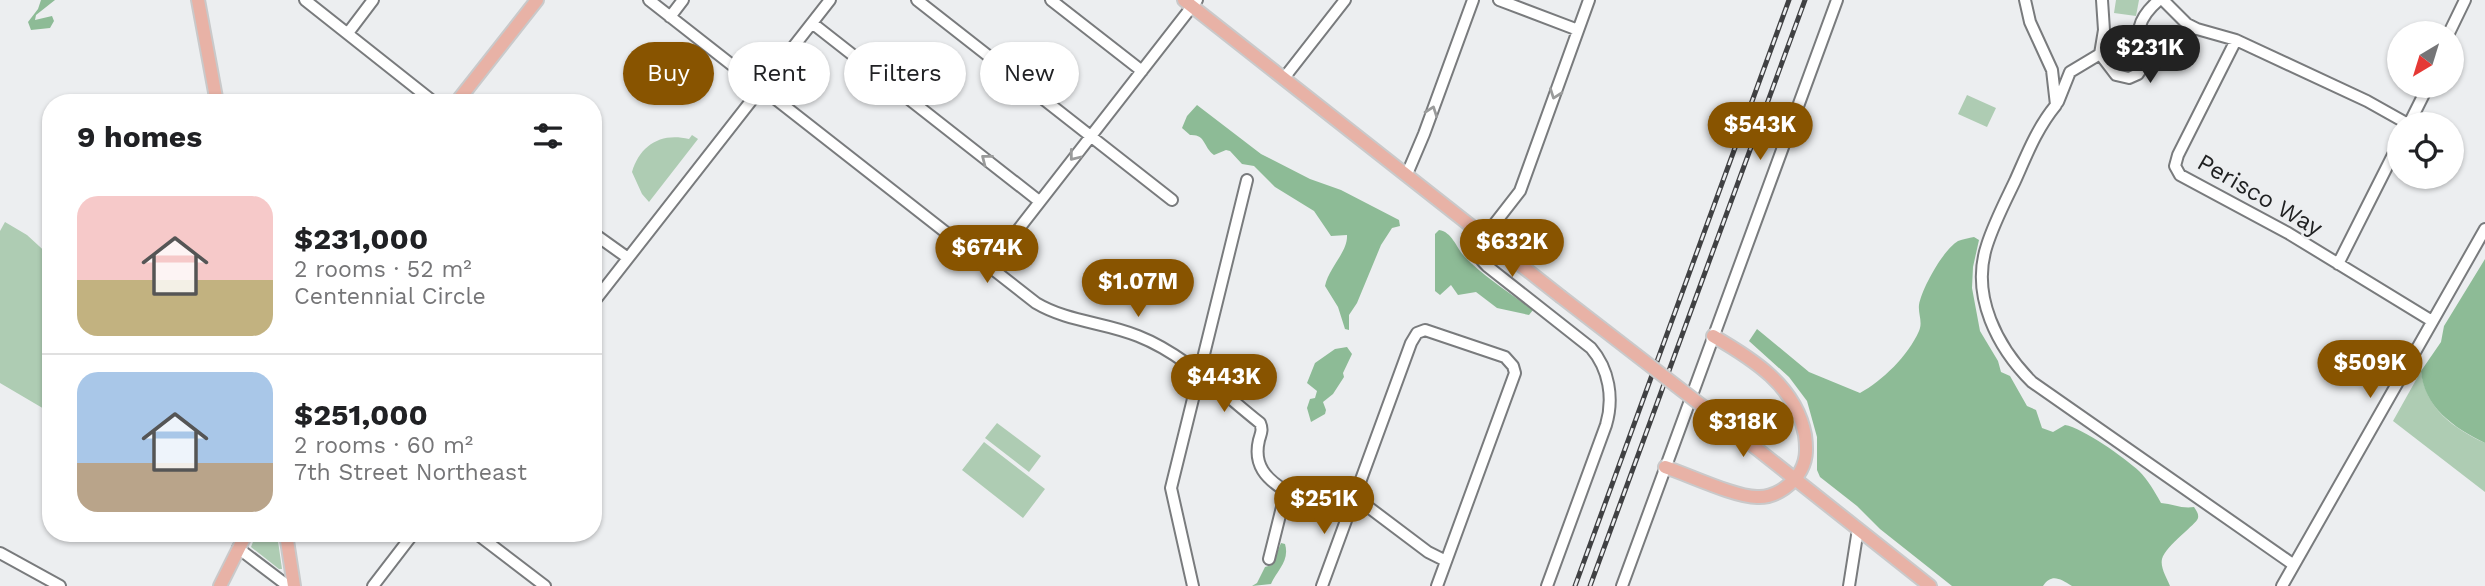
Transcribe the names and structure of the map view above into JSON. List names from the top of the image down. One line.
{"streets":{"street":["Perisco Way"]},"north":"bottom left","page":{"price":["$231K","$543K","$632K","$674K","$1.07M","$509K","$443K","$318K","$251K"],"chip":["Buy","Rent","Filters","New"],"heading":"9 homes","list":[{"name":"$231,000","note":"2 rooms · 52 m² · Centennial Circle"},{"name":"$251,000","note":"2 rooms · 60 m² · 7th Street Northeast"}]}}
